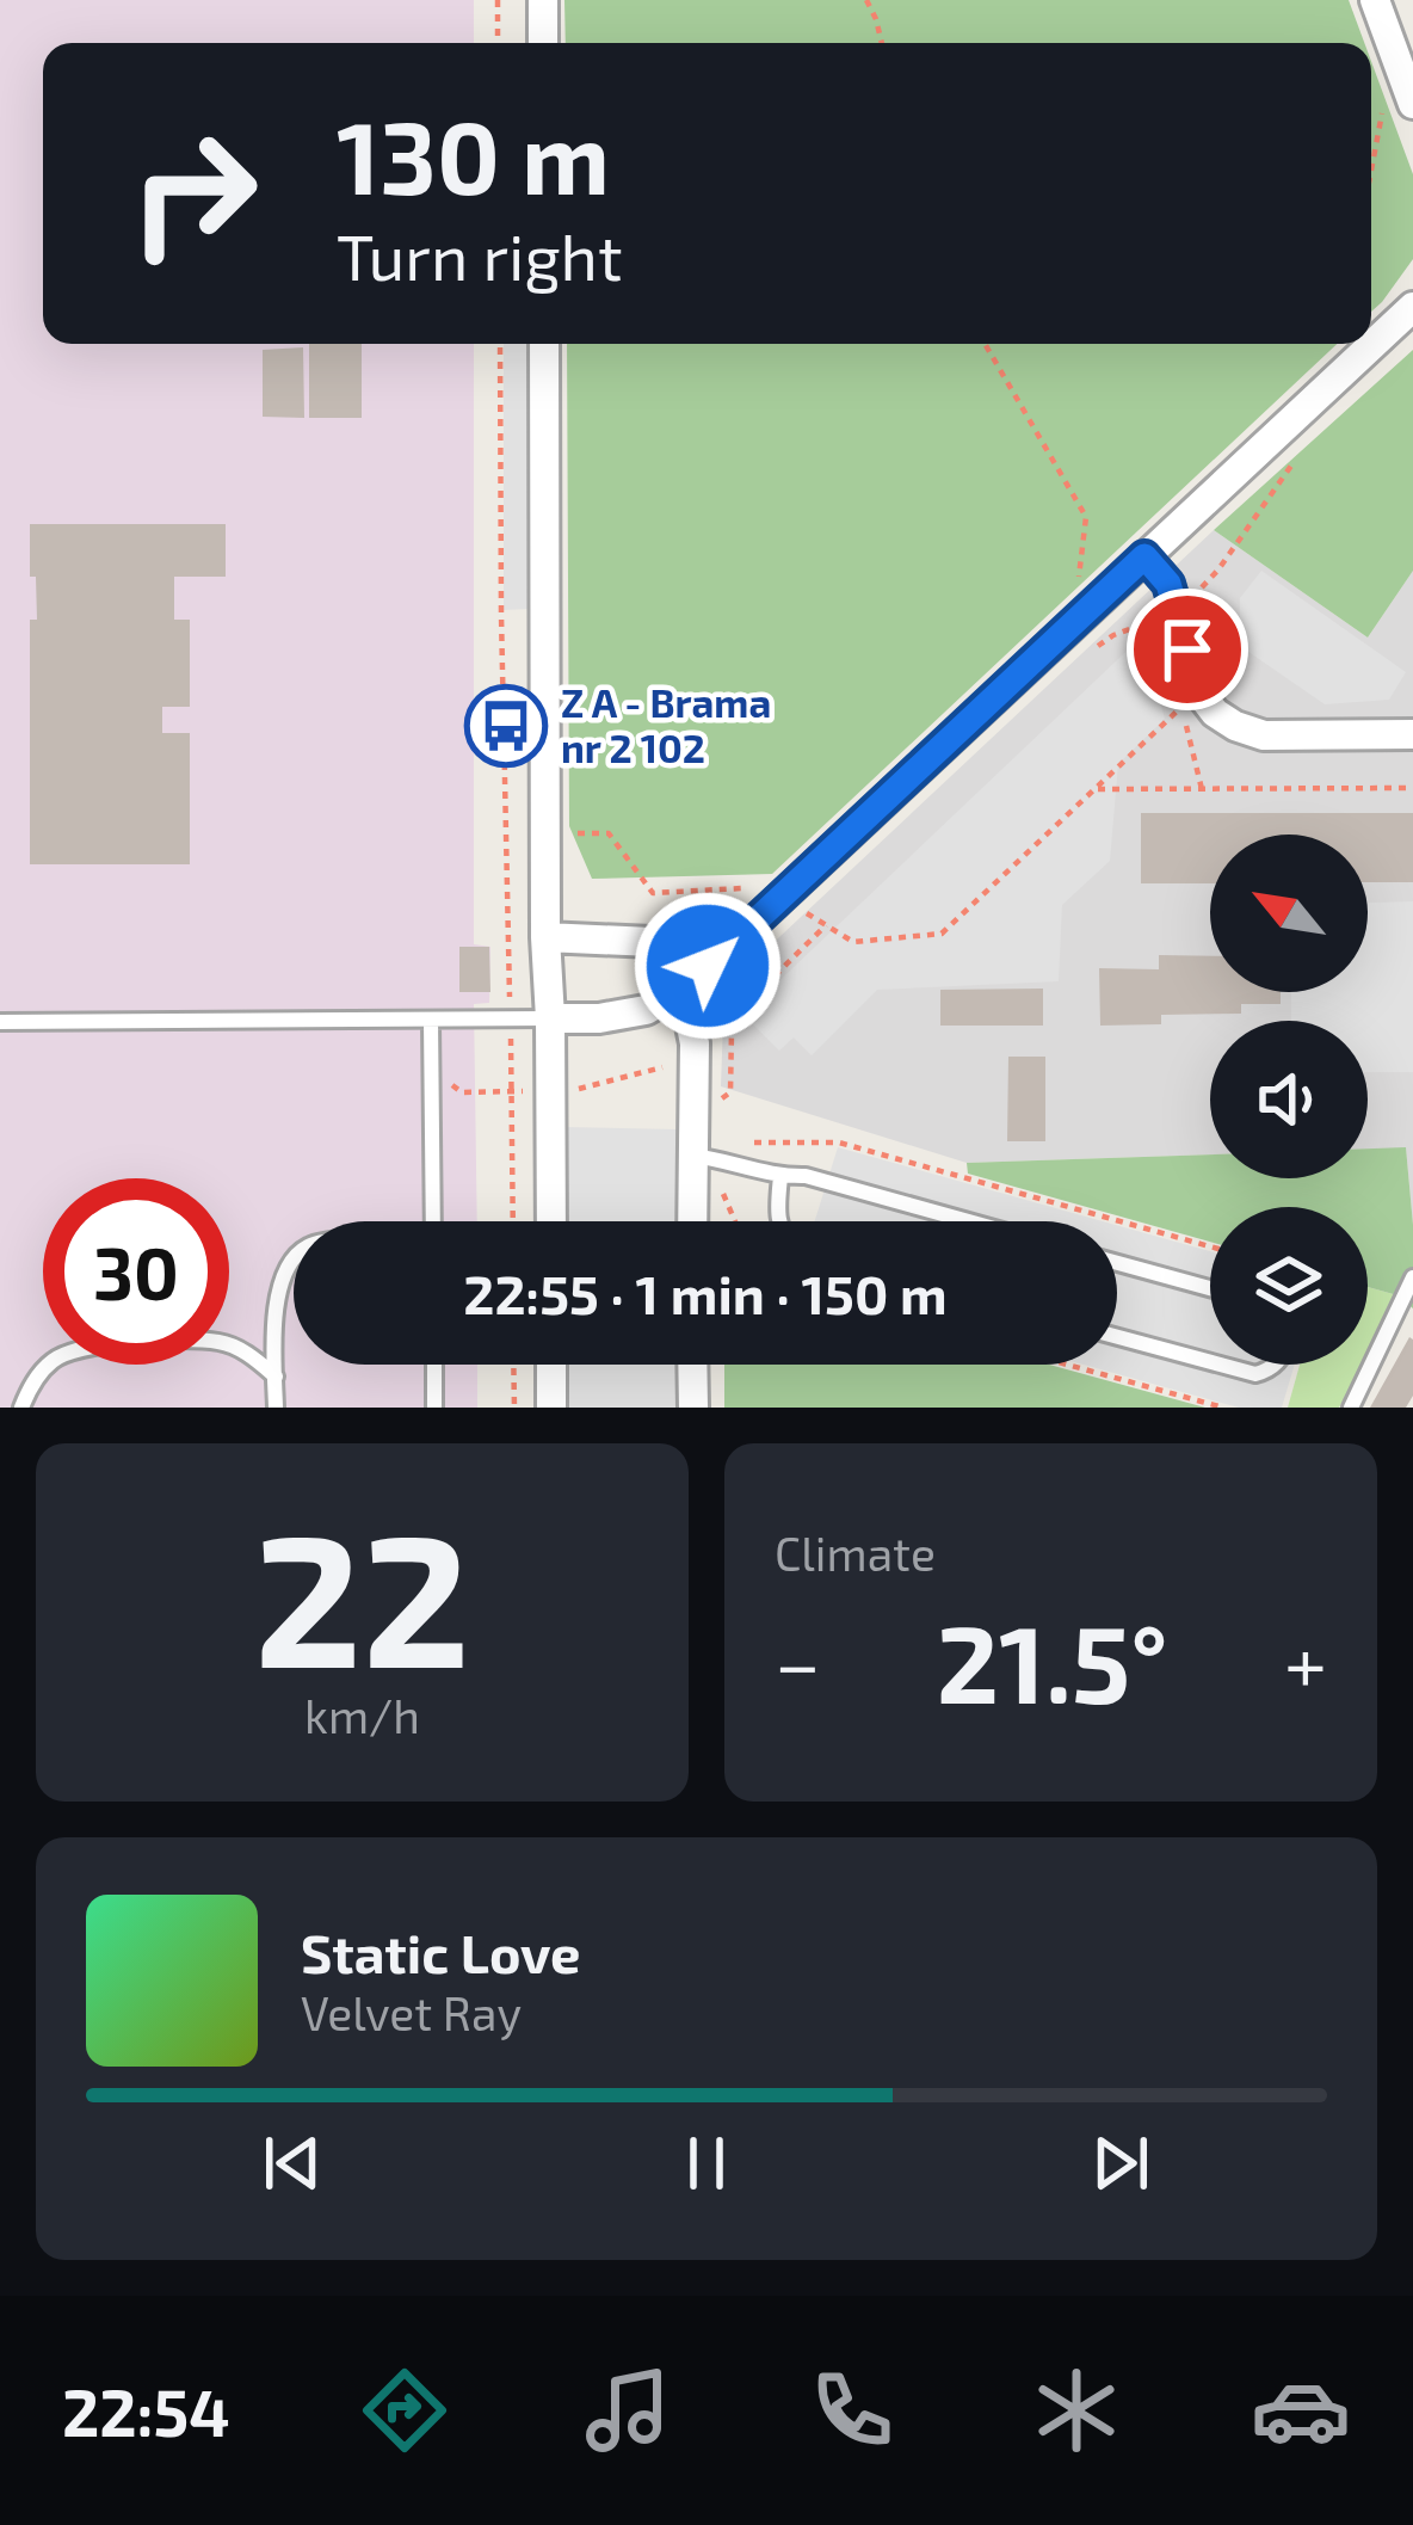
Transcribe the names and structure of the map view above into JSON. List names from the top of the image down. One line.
{"places":{"bus stop":["Z A - Brama nr 2 102"]},"north":"top left","page":{"turn":["130 m","Turn right"],"limit":"30","trip":"22:55 · 1 min · 150 m","tile":[["22","km/h"],"Climate"],"heat":["−","21.5°","+"],"song":["Static Love","Velvet Ray"],"tabs":"22:54"}}
